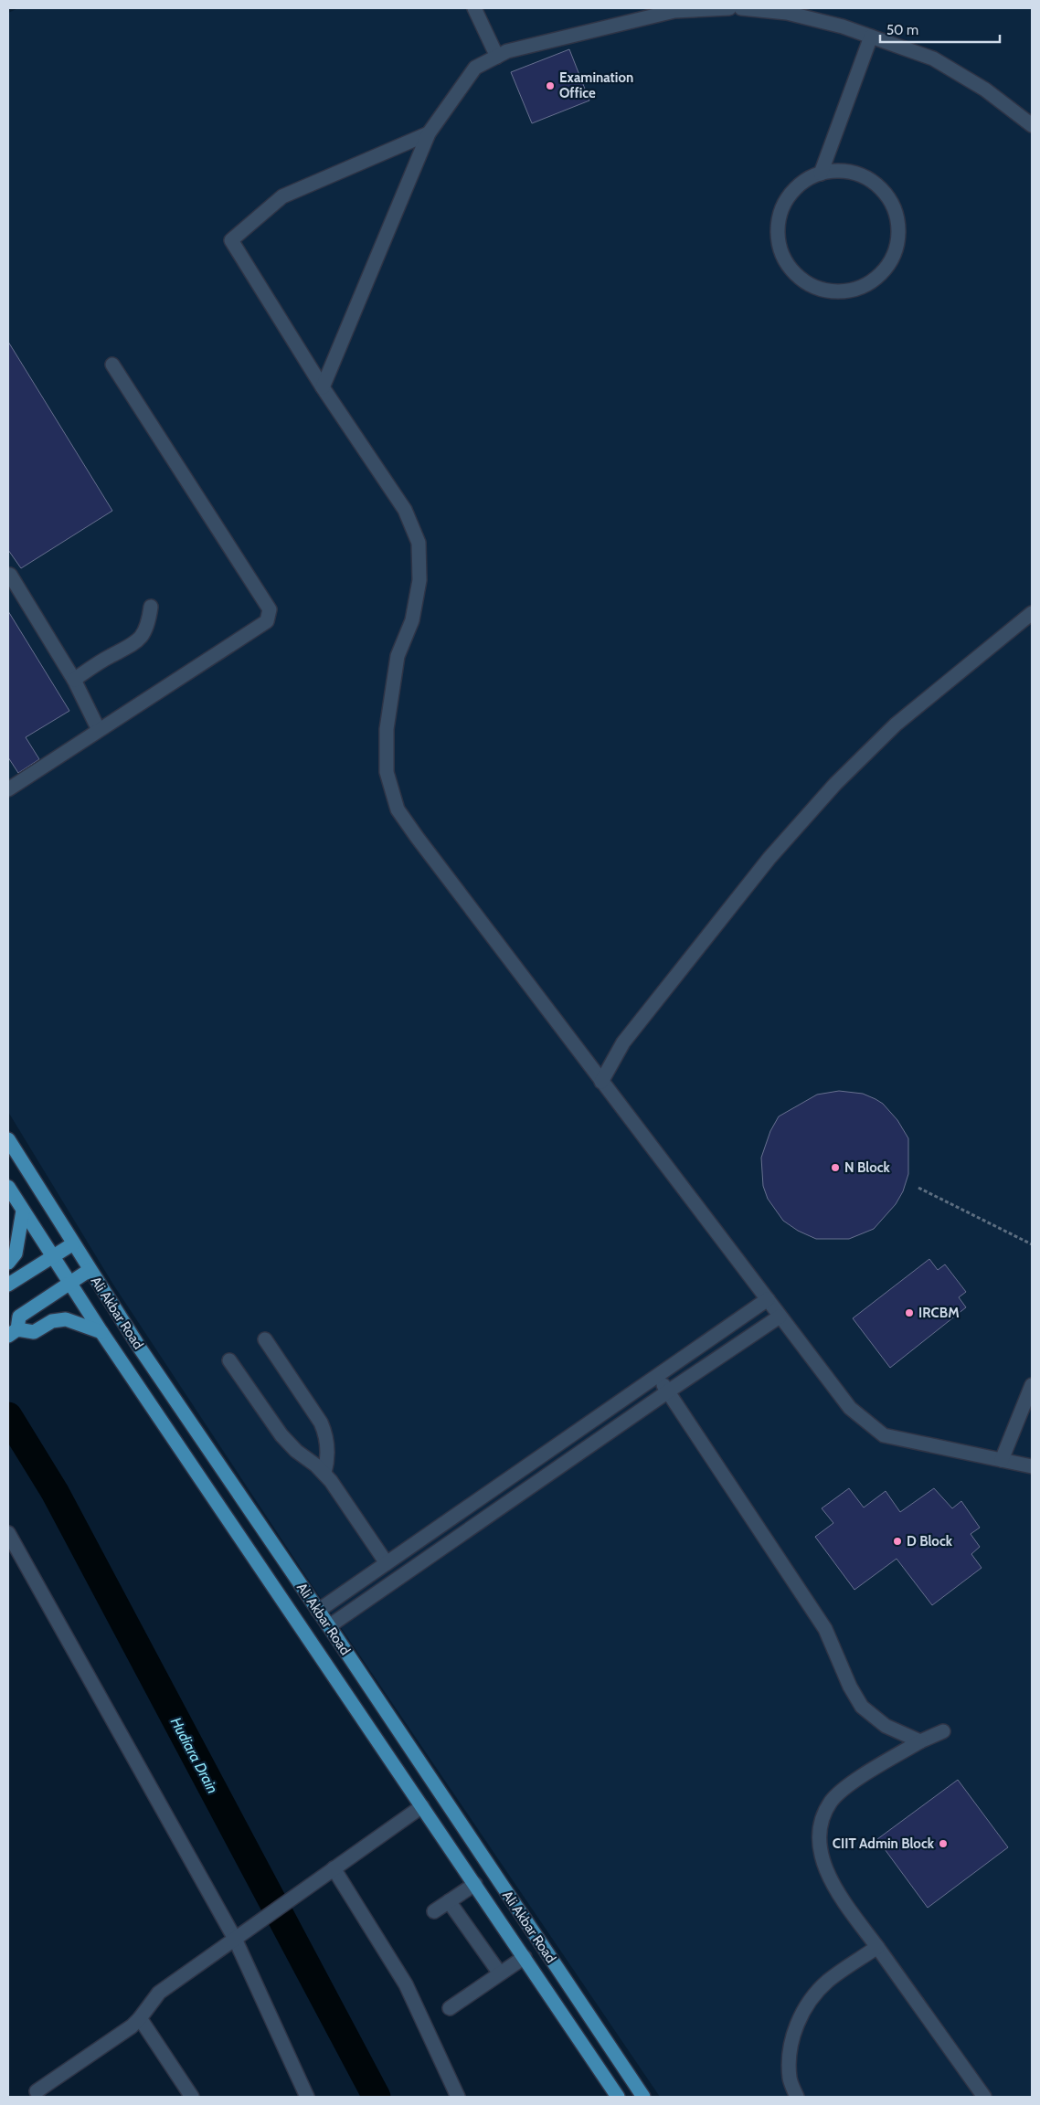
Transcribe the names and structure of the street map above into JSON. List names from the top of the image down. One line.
{"streets":{"main road":["Ali Akbar Road"]},"water":["Hudiara Drain"],"places":["Examination Office","N Block","IRCBM","D Block","CIIT Admin Block"],"scale_bar":"50 m"}
